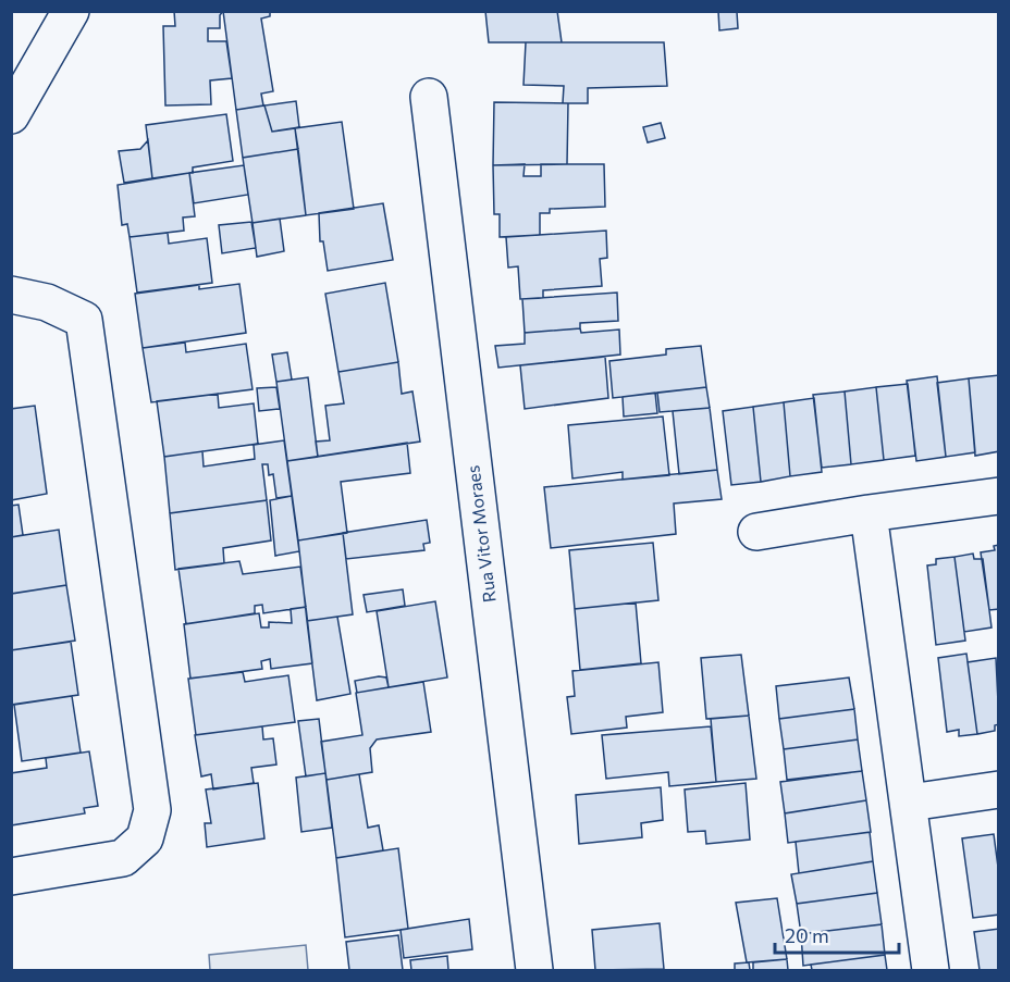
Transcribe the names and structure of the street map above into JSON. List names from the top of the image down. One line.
{"streets":{"street":["Rua Vitor Moraes"]},"scale_bar":"20 m"}
